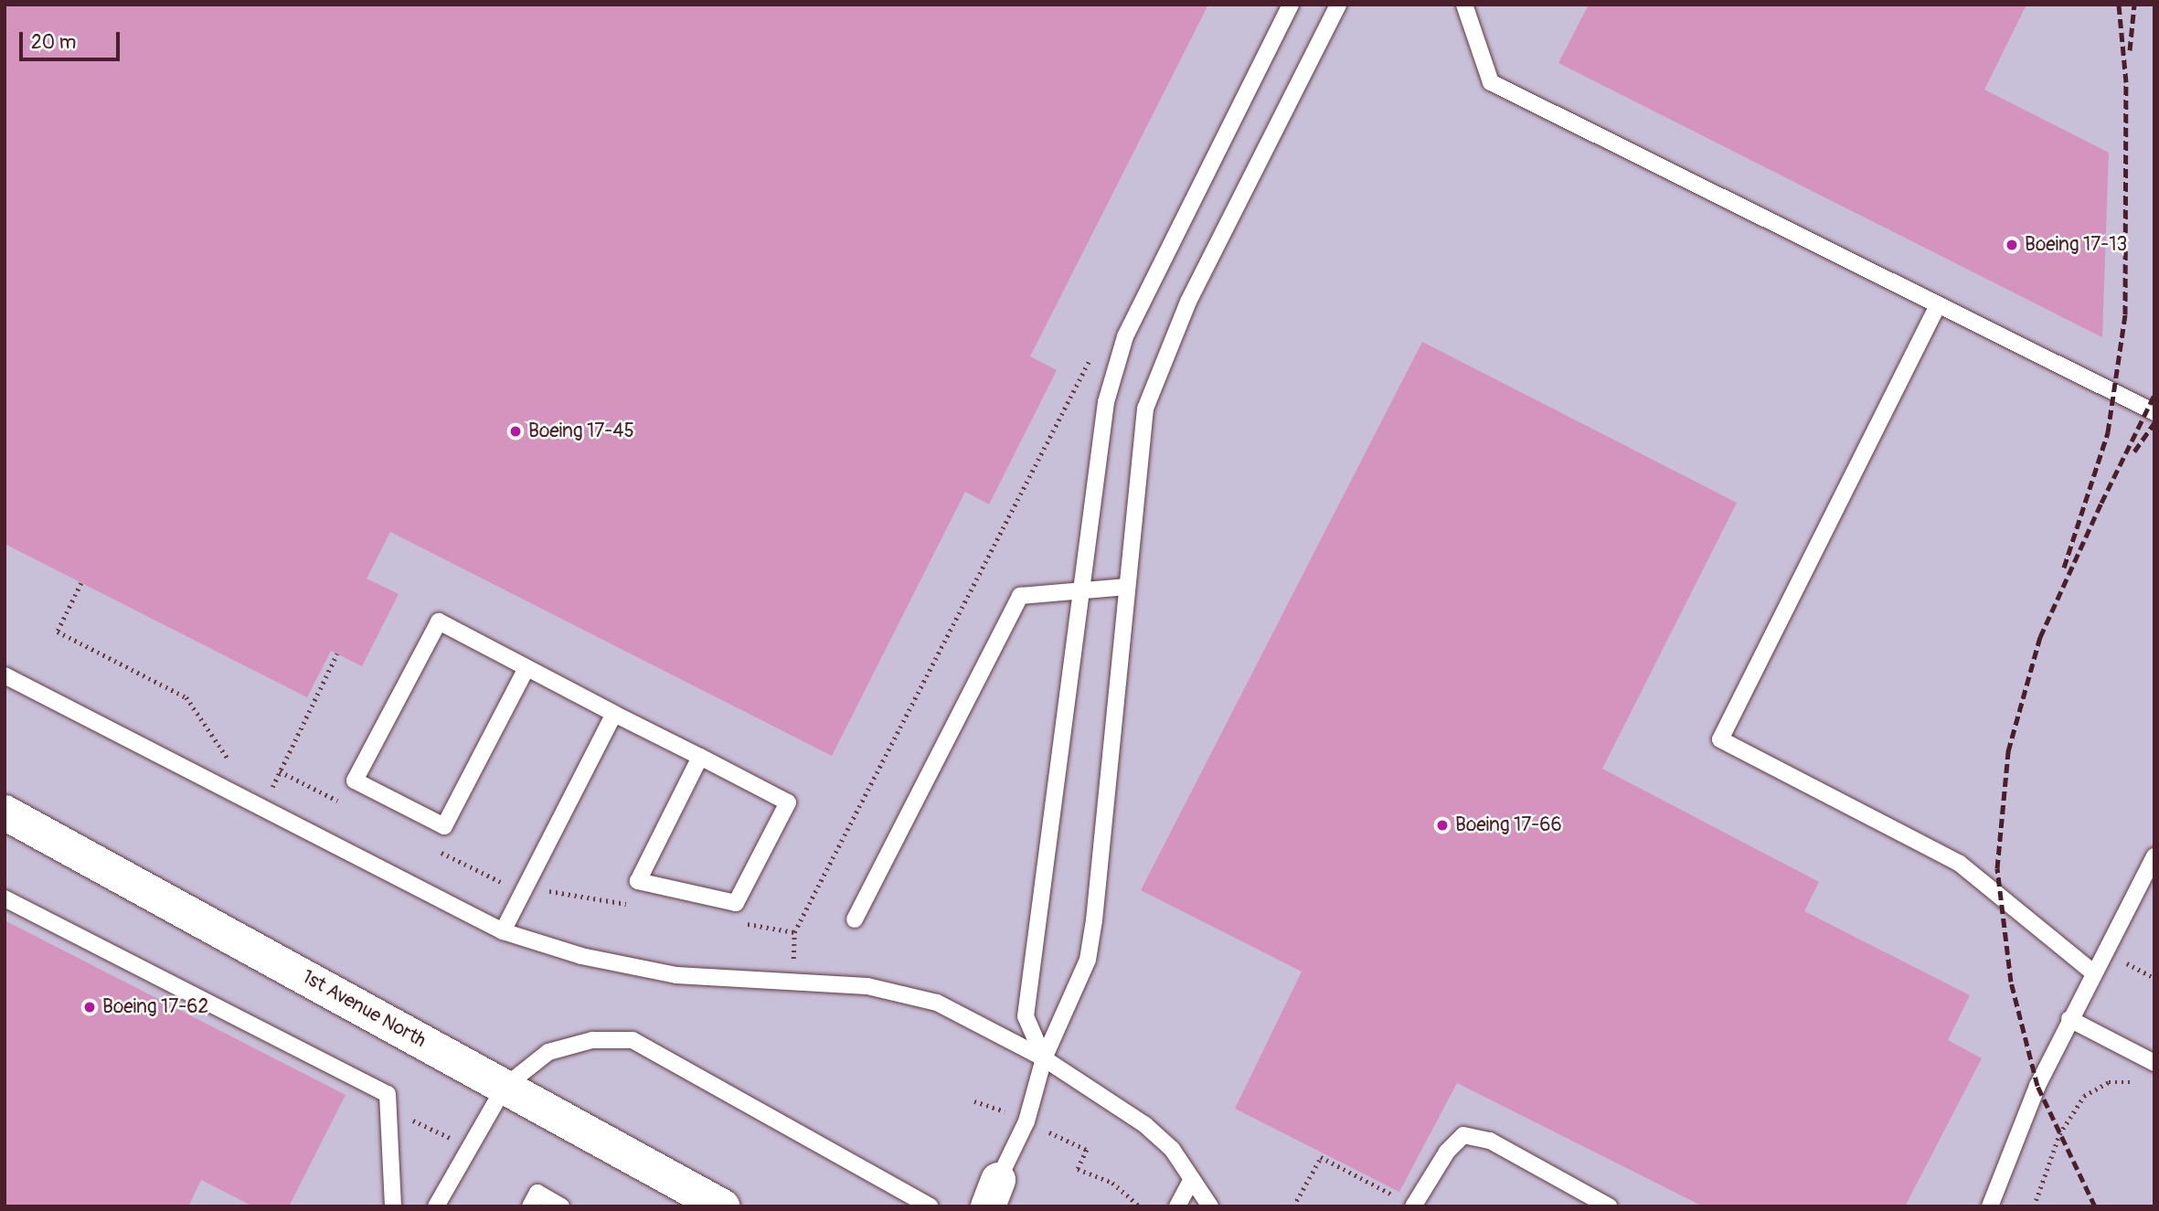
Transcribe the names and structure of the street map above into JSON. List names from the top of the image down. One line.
{"streets":{"street":["1st Avenue North"]},"places":["Boeing 17-13","Boeing 17-45","Boeing 17-66","Boeing 17-62"],"scale_bar":"20 m"}
